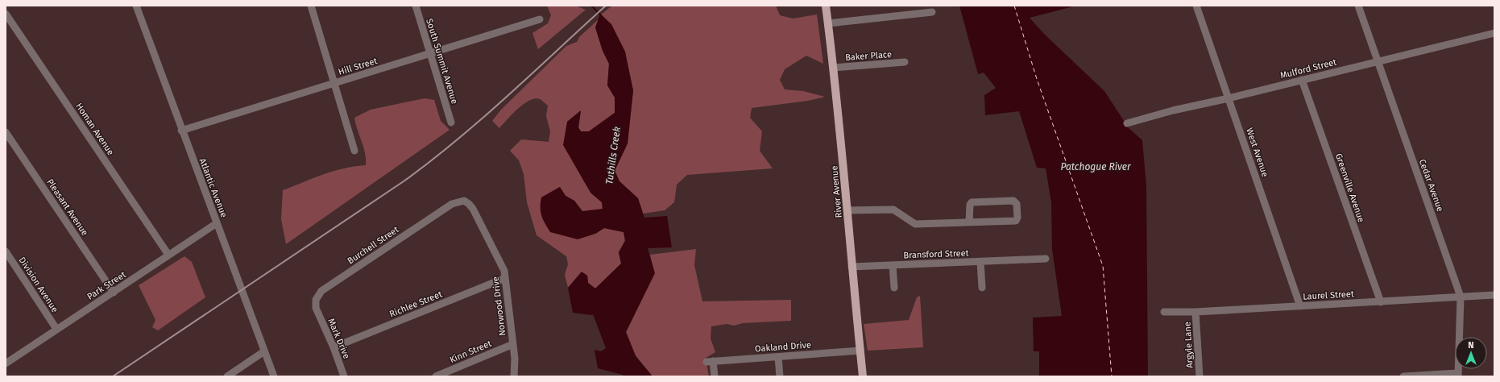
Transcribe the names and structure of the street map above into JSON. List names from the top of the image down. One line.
{"streets":{"main road":["River Avenue"],"street":["Baker Place","South Summit Avenue","Hill Street","Mulford Street","Homan Avenue","West Avenue","Cedar Avenue","Atlantic Avenue","Greenville Avenue","Pleasant Avenue","Burchell Street","Bransford Street","Division Avenue","Park Street","Laurel Street","Richlee Street","Norwood Drive","Mark Drive","Argyle Lane","Oakland Drive","Kinn Street"]},"crossings":[["Baker Place","River Avenue"],["South Summit Avenue","Hill Street"],["Hill Street","Atlantic Avenue"],["Mulford Street","West Avenue"],["Mulford Street","Cedar Avenue"],["Mulford Street","Greenville Avenue"],["Homan Avenue","Park Street"],["West Avenue","Laurel Street"],["Cedar Avenue","Laurel Street"],["Atlantic Avenue","Park Street"],["Greenville Avenue","Laurel Street"],["River Avenue","Bransford Street"],["River Avenue","Oakland Drive"],["Pleasant Avenue","Park Street"],["Burchell Street","Norwood Drive"],["Burchell Street","Mark Drive"],["Division Avenue","Park Street"],["Laurel Street","Argyle Lane"],["Richlee Street","Norwood Drive"],["Richlee Street","Mark Drive"],["Norwood Drive","Kinn Street"]],"water":["Tuthills Creek","Patchogue River"],"north":"top"}
